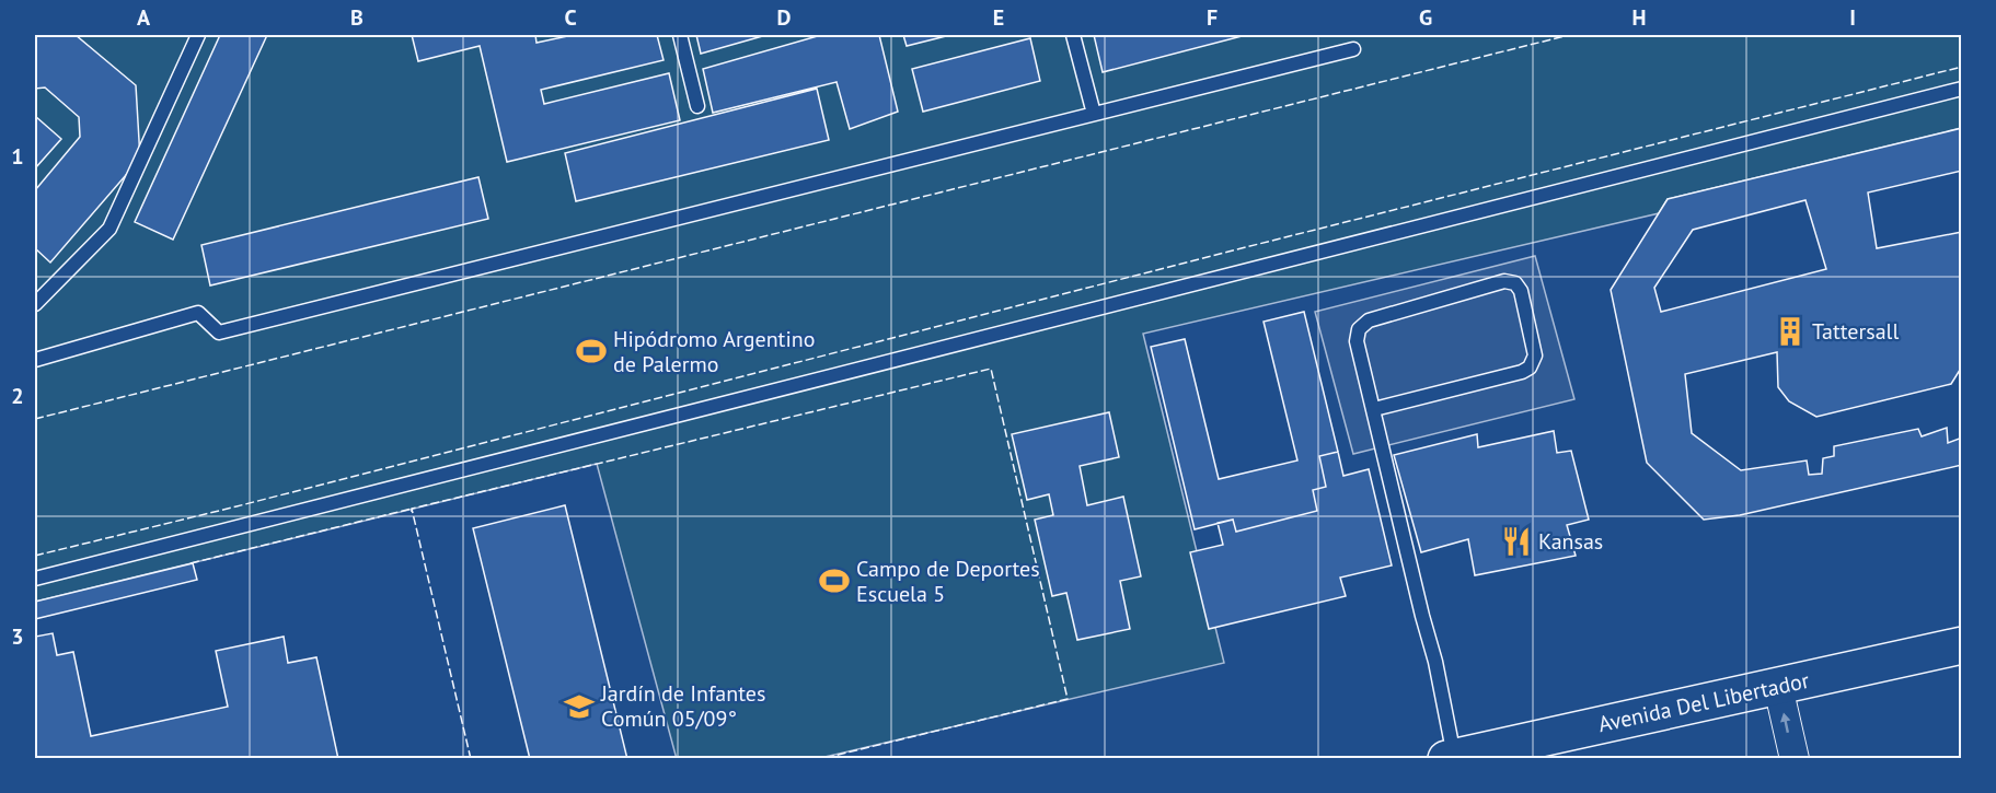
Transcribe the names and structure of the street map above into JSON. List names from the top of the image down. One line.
{"streets":{"main road":["Avenida Del Libertador"]},"places":{"building":["Tattersall"],"sports":["Hipódromo Argentino de Palermo","Campo de Deportes Escuela 5"],"restaurant":["Kansas"],"school or university":["Jardín de Infantes Común 05/09°"]},"grid":{"columns":["A","B","C","D","E","F","G","H","I"],"rows":["1","2","3"]}}
